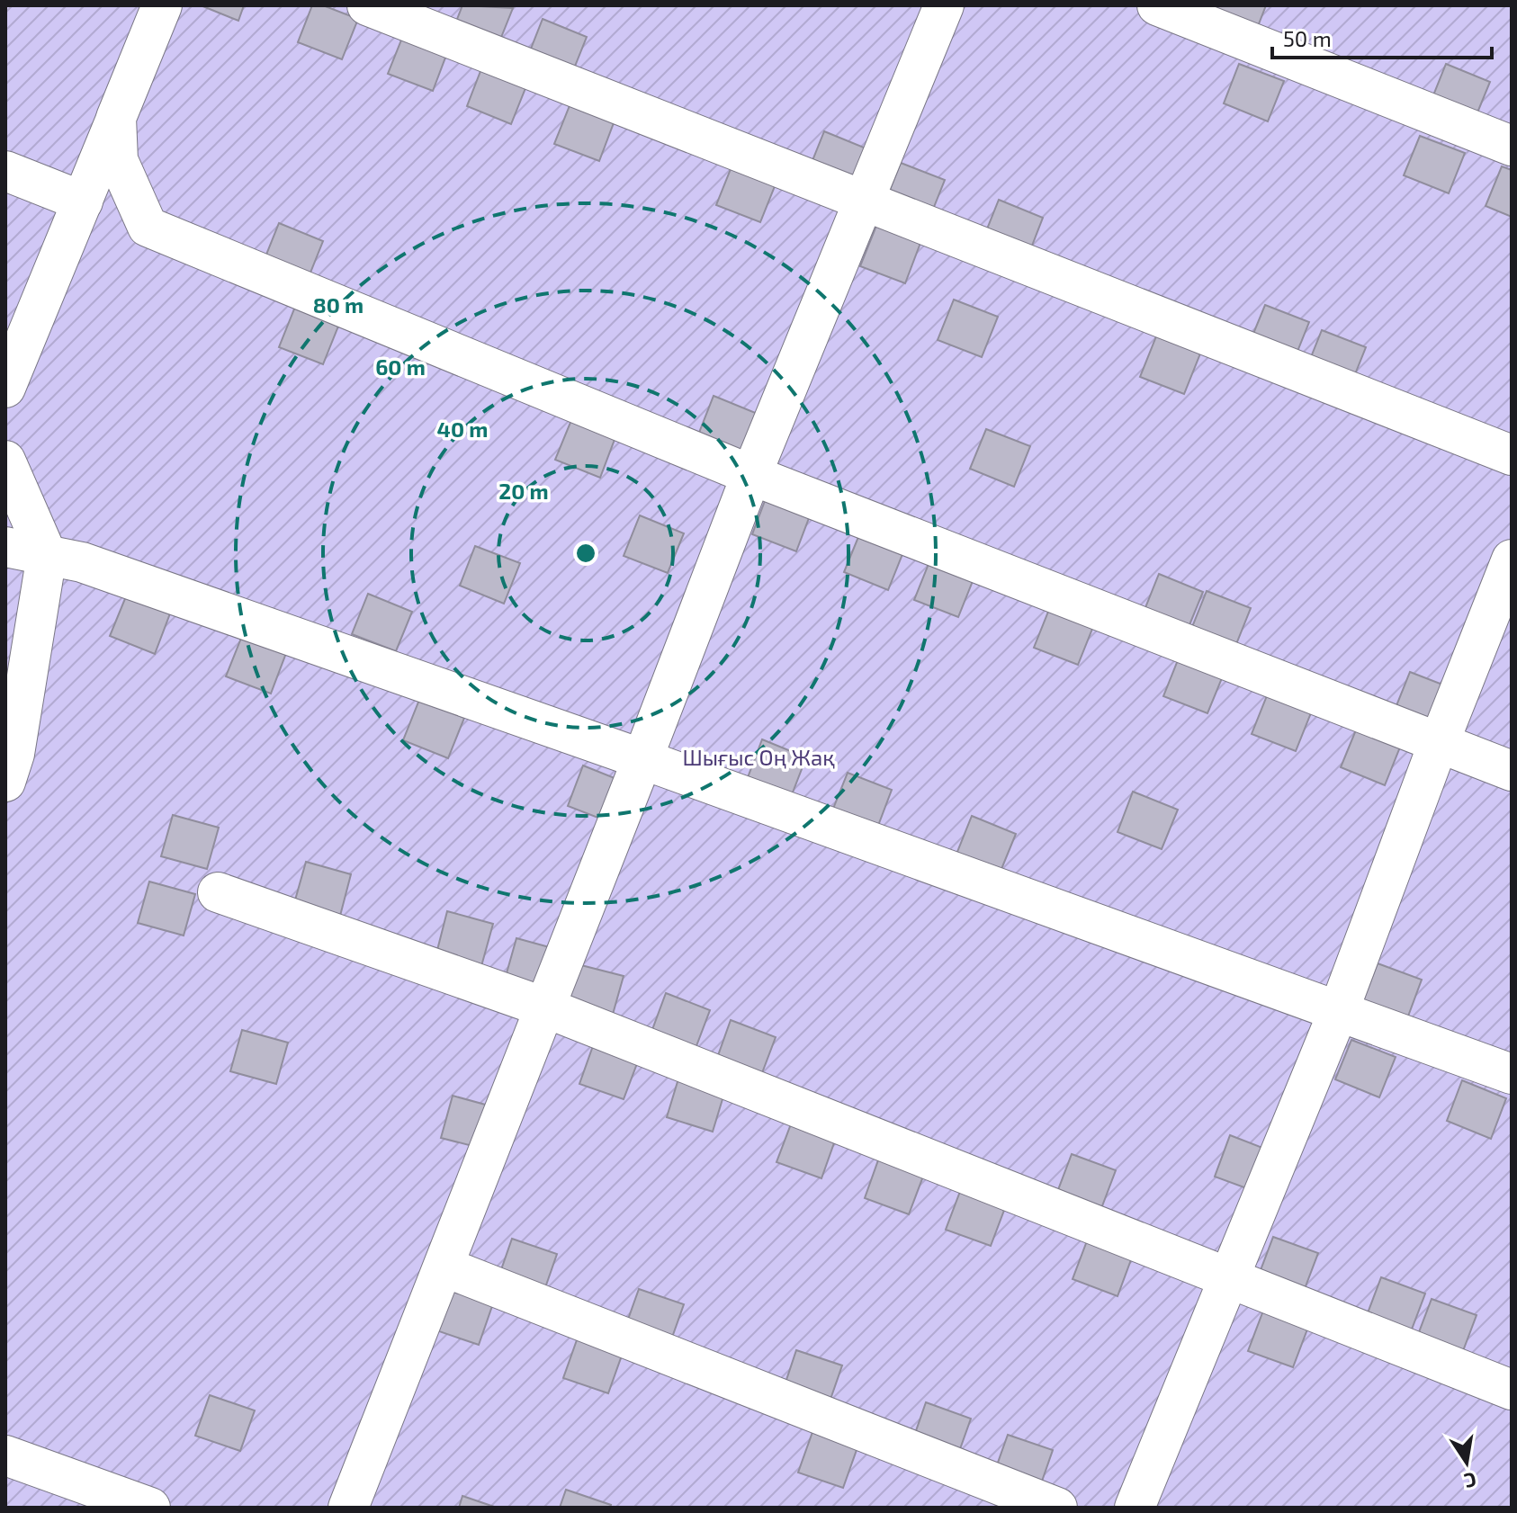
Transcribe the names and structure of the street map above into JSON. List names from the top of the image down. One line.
{"parks":["Шығыс Оң Жақ"],"scale_bar":"50 m","north":"bottom","rings":["80 m","60 m","40 m","20 m"]}
